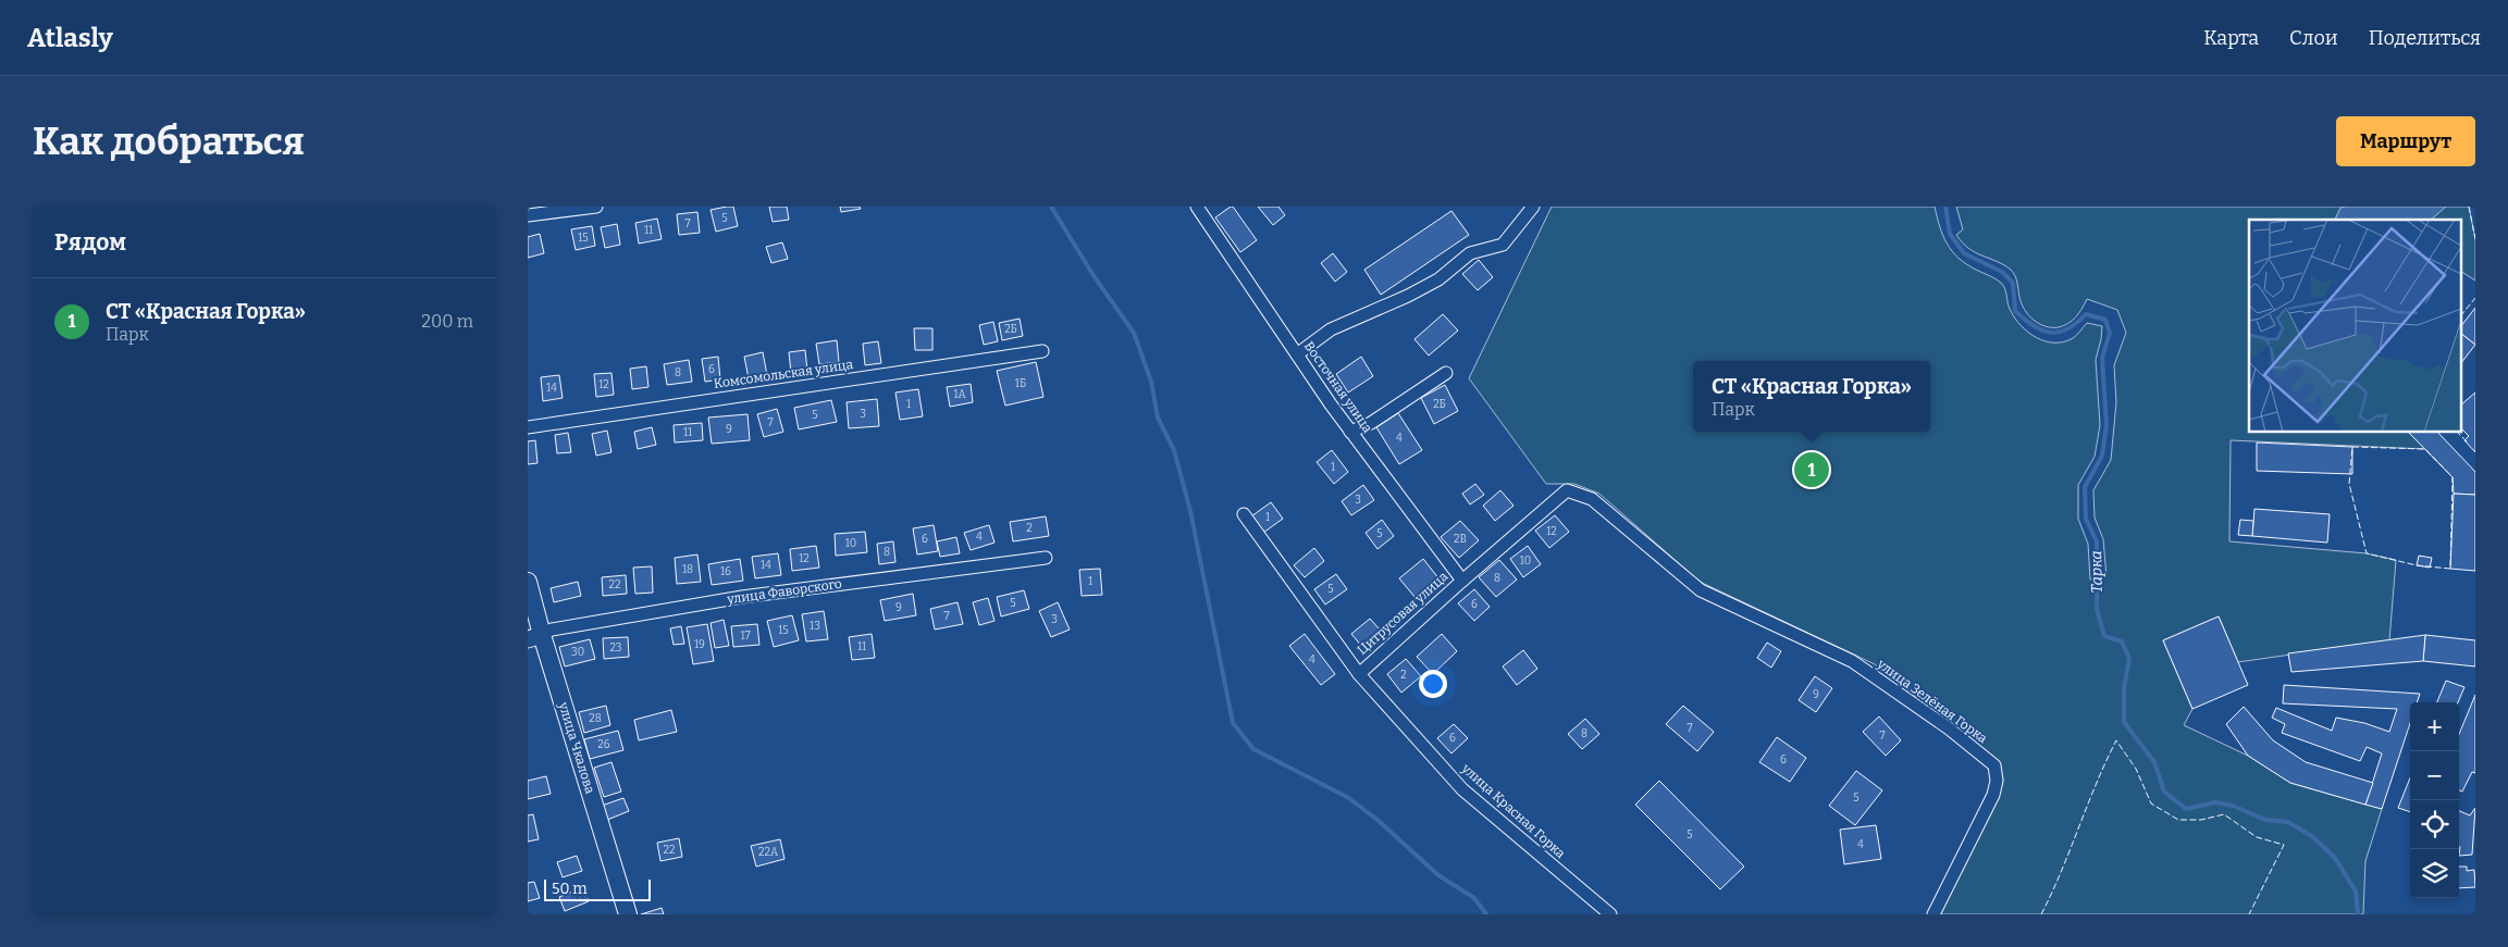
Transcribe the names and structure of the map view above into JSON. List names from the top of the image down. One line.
{"streets":{"main road":["улица Чкалова"],"street":["Комсомольская улица","Восточная улица","улица Фаворского","Цитрусовая улица","улица Зелёная Горка","улица Красная Горка"]},"crossings":[["Восточная улица","Цитрусовая улица"],["улица Фаворского","улица Чкалова"],["Цитрусовая улица","улица Зелёная Горка"],["Цитрусовая улица","улица Красная Горка"]],"water":["Тарка"],"house_numbers":["5","7","11","15","2Б","6","8","1Б","12","14","1А","1","2Б","3","5","7","9","11","4","1","3","1","2","12","5","4","6","2В","10","8","12","10","14","18","16","8","1","22","5","5","6","9","7","3","13","15","17","19","11","23","30","4","2","9","28","7","8","7","6","26","6","5","5","4","22","22А"],"scale_bar":"50 m","page":{"header":"Atlasly","nav":["Карта","Слои","Поделиться"],"buttons":"Маршрут","title":"Как добраться","heading":"Рядом","list":[{"mark":"1","name":"СТ «Красная Горка»","note":"Парк","value":"200 m"}],"popup":["СТ «Красная Горка»","Парк"],"pins":"1","map_buttons":["+","−"],"scale":"50 m"}}
